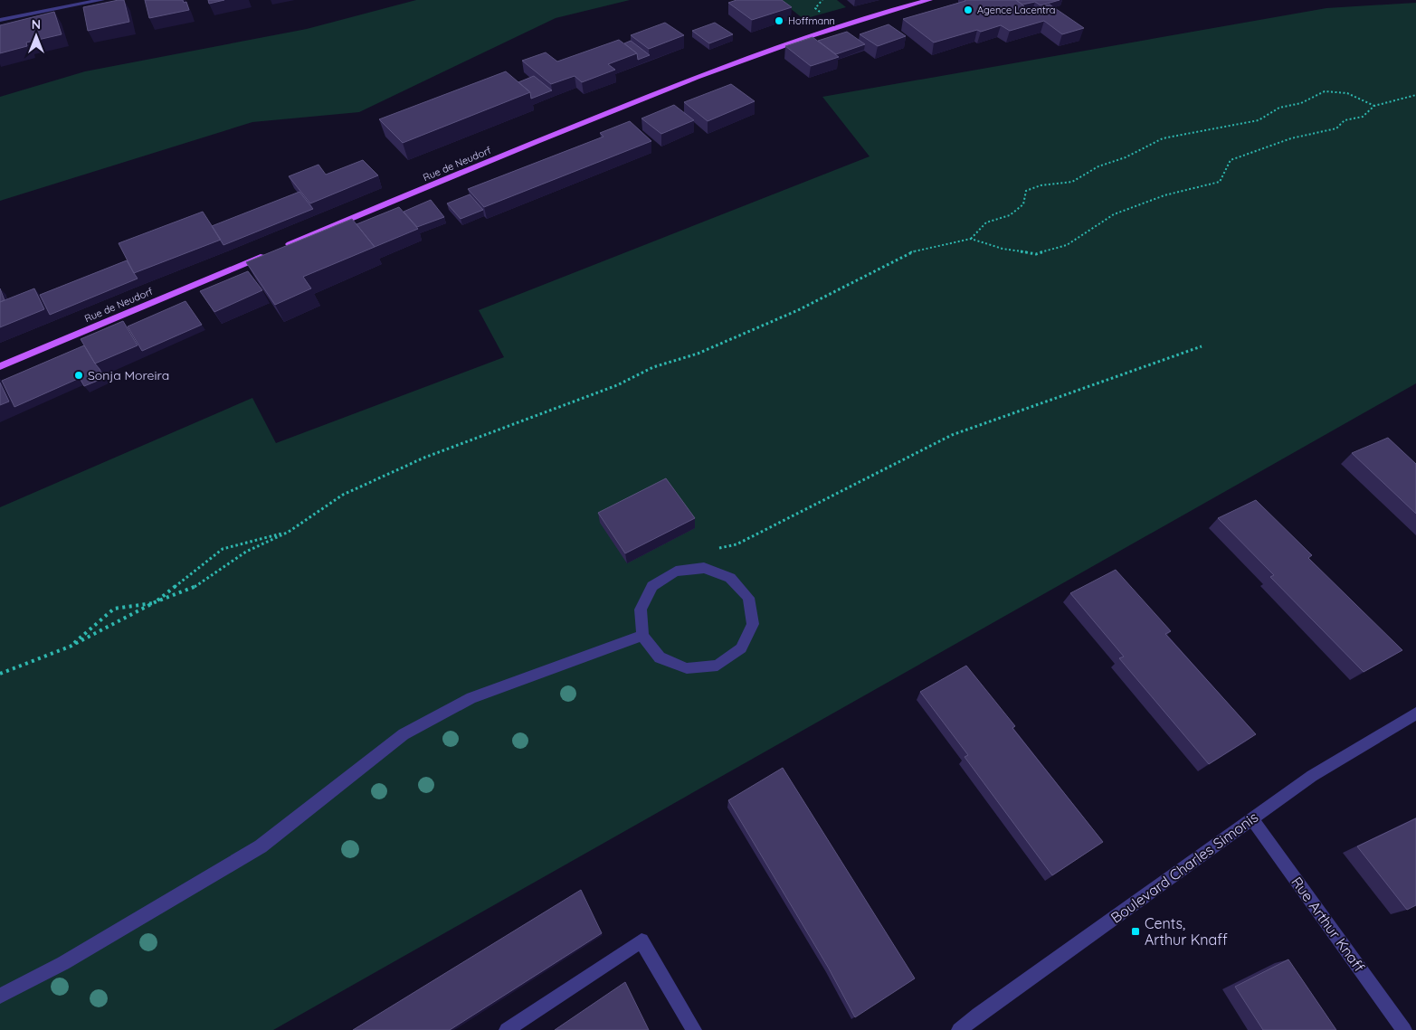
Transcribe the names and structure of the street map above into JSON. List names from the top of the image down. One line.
{"streets":{"main road":["Rue de Neudorf"],"street":["Boulevard Charles Simonis","Rue Arthur Knaff"]},"crossings":[["Boulevard Charles Simonis","Rue Arthur Knaff"]],"places":{"other":["Agence Lacentra","Hoffmann","Sonja Moreira"],"transit":["Cents, Arthur Knaff"]},"north":"top"}
